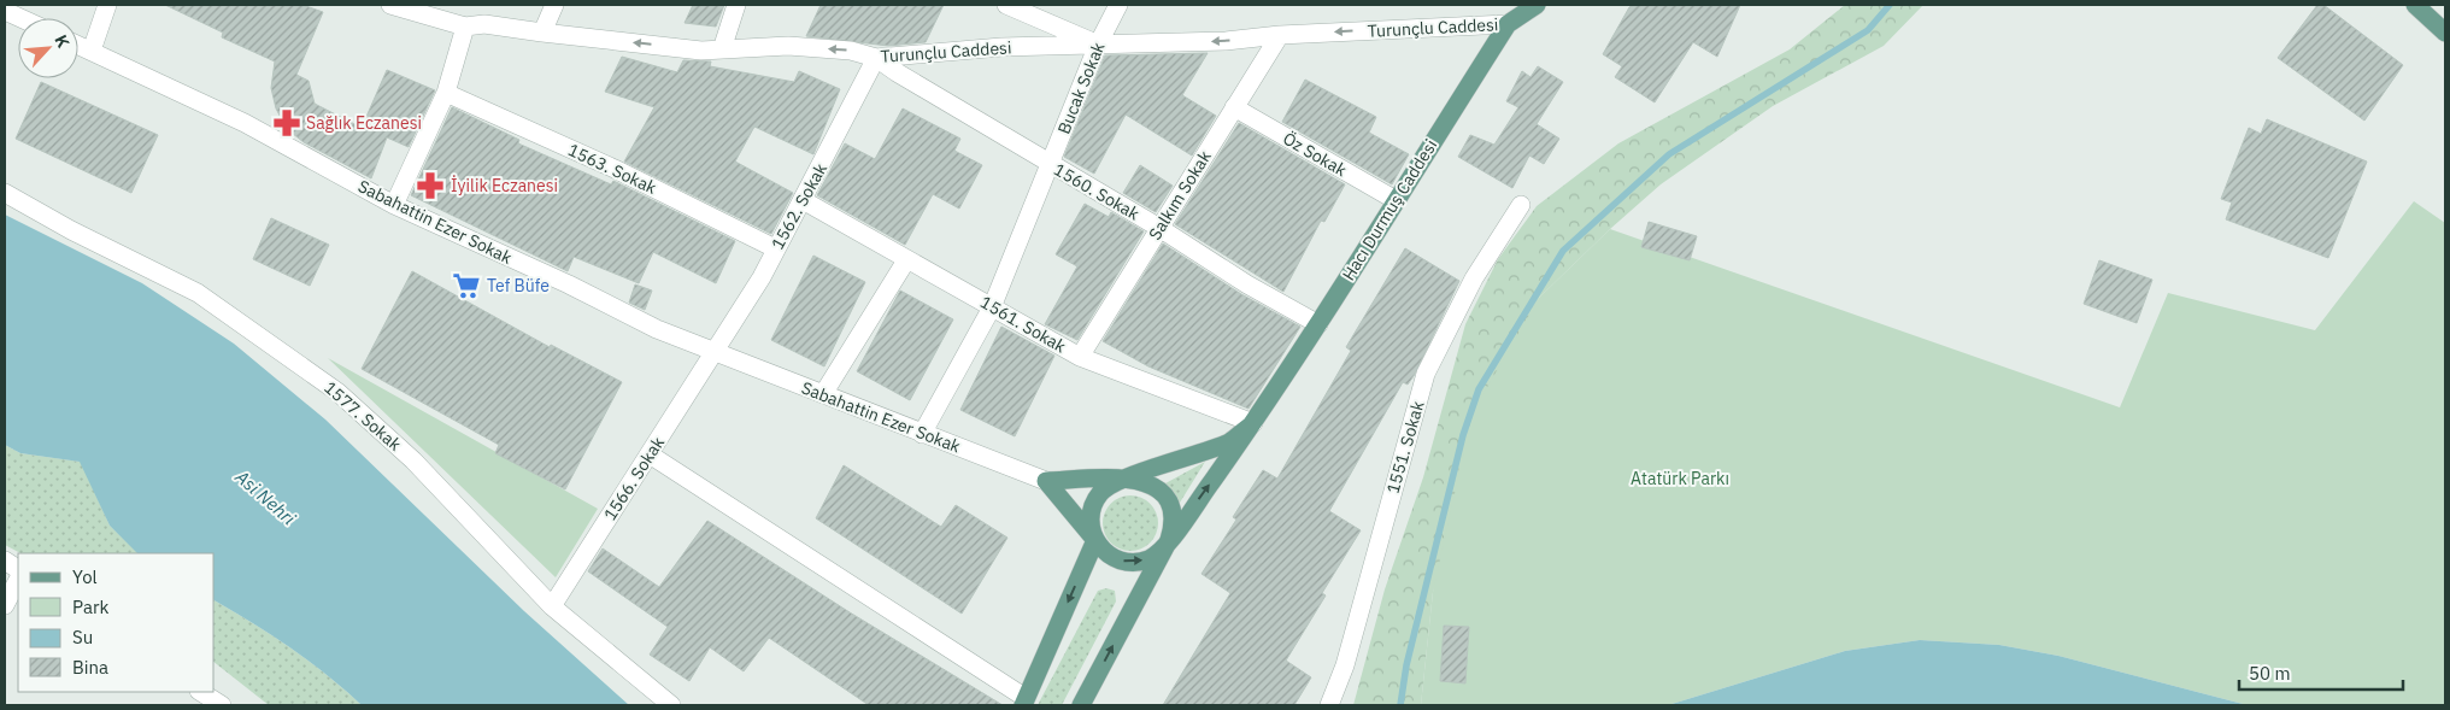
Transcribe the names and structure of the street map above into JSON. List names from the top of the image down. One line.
{"streets":{"main road":["Hacı Durmuş Caddesi","Sabahattin Ezer Sokak"],"street":["Turunçlu Caddesi","Bucak Sokak","Öz Sokak","1563. Sokak","1560. Sokak","Salkım Sokak","1562. Sokak","1561. Sokak","1577. Sokak","1551. Sokak","1566. Sokak"]},"crossings":[["Turunçlu Caddesi","Bucak Sokak"],["Turunçlu Caddesi","1560. Sokak"],["Turunçlu Caddesi","Salkım Sokak"],["Turunçlu Caddesi","1562. Sokak"],["Turunçlu Caddesi","Hacı Durmuş Caddesi"],["Bucak Sokak","1560. Sokak"],["Bucak Sokak","Sabahattin Ezer Sokak"],["Bucak Sokak","1561. Sokak"],["Öz Sokak","Salkım Sokak"],["Öz Sokak","Hacı Durmuş Caddesi"],["1563. Sokak","1562. Sokak"],["1560. Sokak","Salkım Sokak"],["1560. Sokak","1562. Sokak"],["1560. Sokak","Hacı Durmuş Caddesi"],["Salkım Sokak","1561. Sokak"],["1562. Sokak","Sabahattin Ezer Sokak"],["1562. Sokak","1561. Sokak"],["1562. Sokak","1566. Sokak"],["Hacı Durmuş Caddesi","Sabahattin Ezer Sokak"],["Hacı Durmuş Caddesi","1561. Sokak"],["Sabahattin Ezer Sokak","1566. Sokak"],["1577. Sokak","1566. Sokak"]],"one_way":["Turunçlu Caddesi"],"water":["Asi Nehri"],"parks":["Atatürk Parkı"],"places":{"pharmacy":["Sağlık Eczanesi","İyilik Eczanesi"],"supermarket":["Tef Büfe"]},"legend":["Yol","Park","Su","Bina"],"scale_bar":"50 m","north":"top right"}
